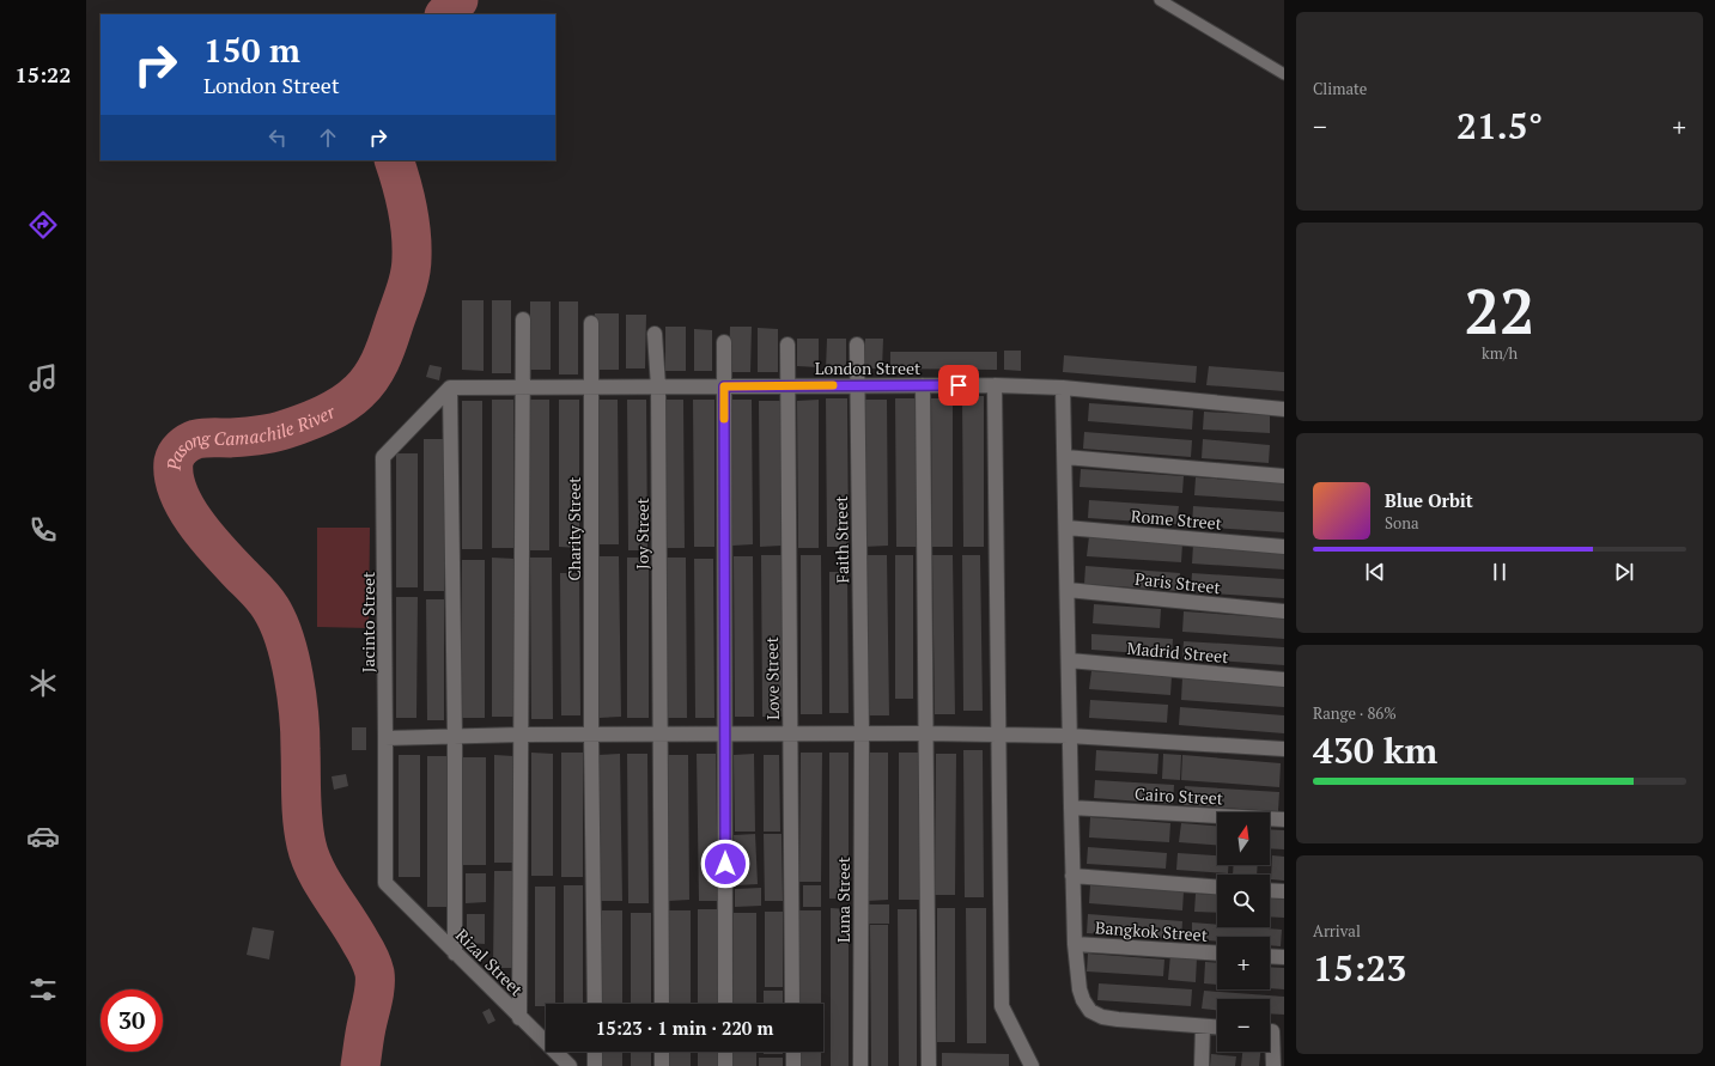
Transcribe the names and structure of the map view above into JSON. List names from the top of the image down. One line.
{"streets":{"street":["London Street","Rome Street","Charity Street","Joy Street","Faith Street","Paris Street","Jacinto Street","Madrid Street","Love Street","Cairo Street","Luna Street","Bangkok Street","Rizal Street"]},"crossings":[["London Street","Charity Street"],["London Street","Joy Street"],["London Street","Faith Street"],["London Street","Jacinto Street"],["London Street","Love Street"],["Faith Street","Luna Street"],["Jacinto Street","Rizal Street"]],"water":["Pasong Camachile River"],"north":"top","page":{"tabs":"15:22","tile":["Climate",["22","km/h"],["Range · 86%","430 km"],["Arrival","15:23"]],"turn":["150 m","London Street"],"heat":["−","21.5°","+"],"song":["Blue Orbit","Sona"],"map_buttons":["+","−"],"limit":"30","trip":"15:23 · 1 min · 220 m"}}
